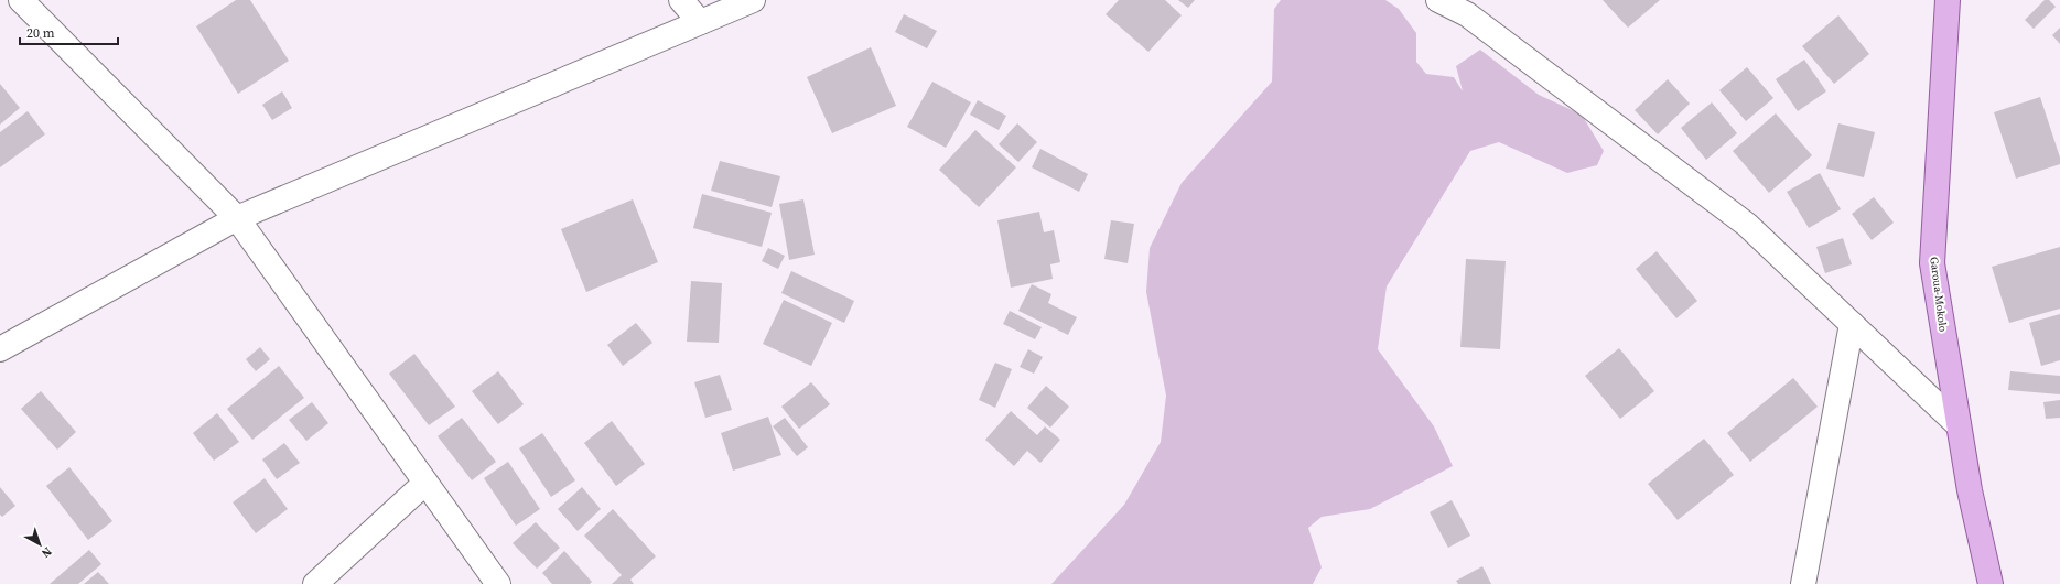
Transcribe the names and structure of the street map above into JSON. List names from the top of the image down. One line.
{"streets":{"main road":["Garoua-Mokolo"]},"scale_bar":"20 m","north":"bottom right"}
